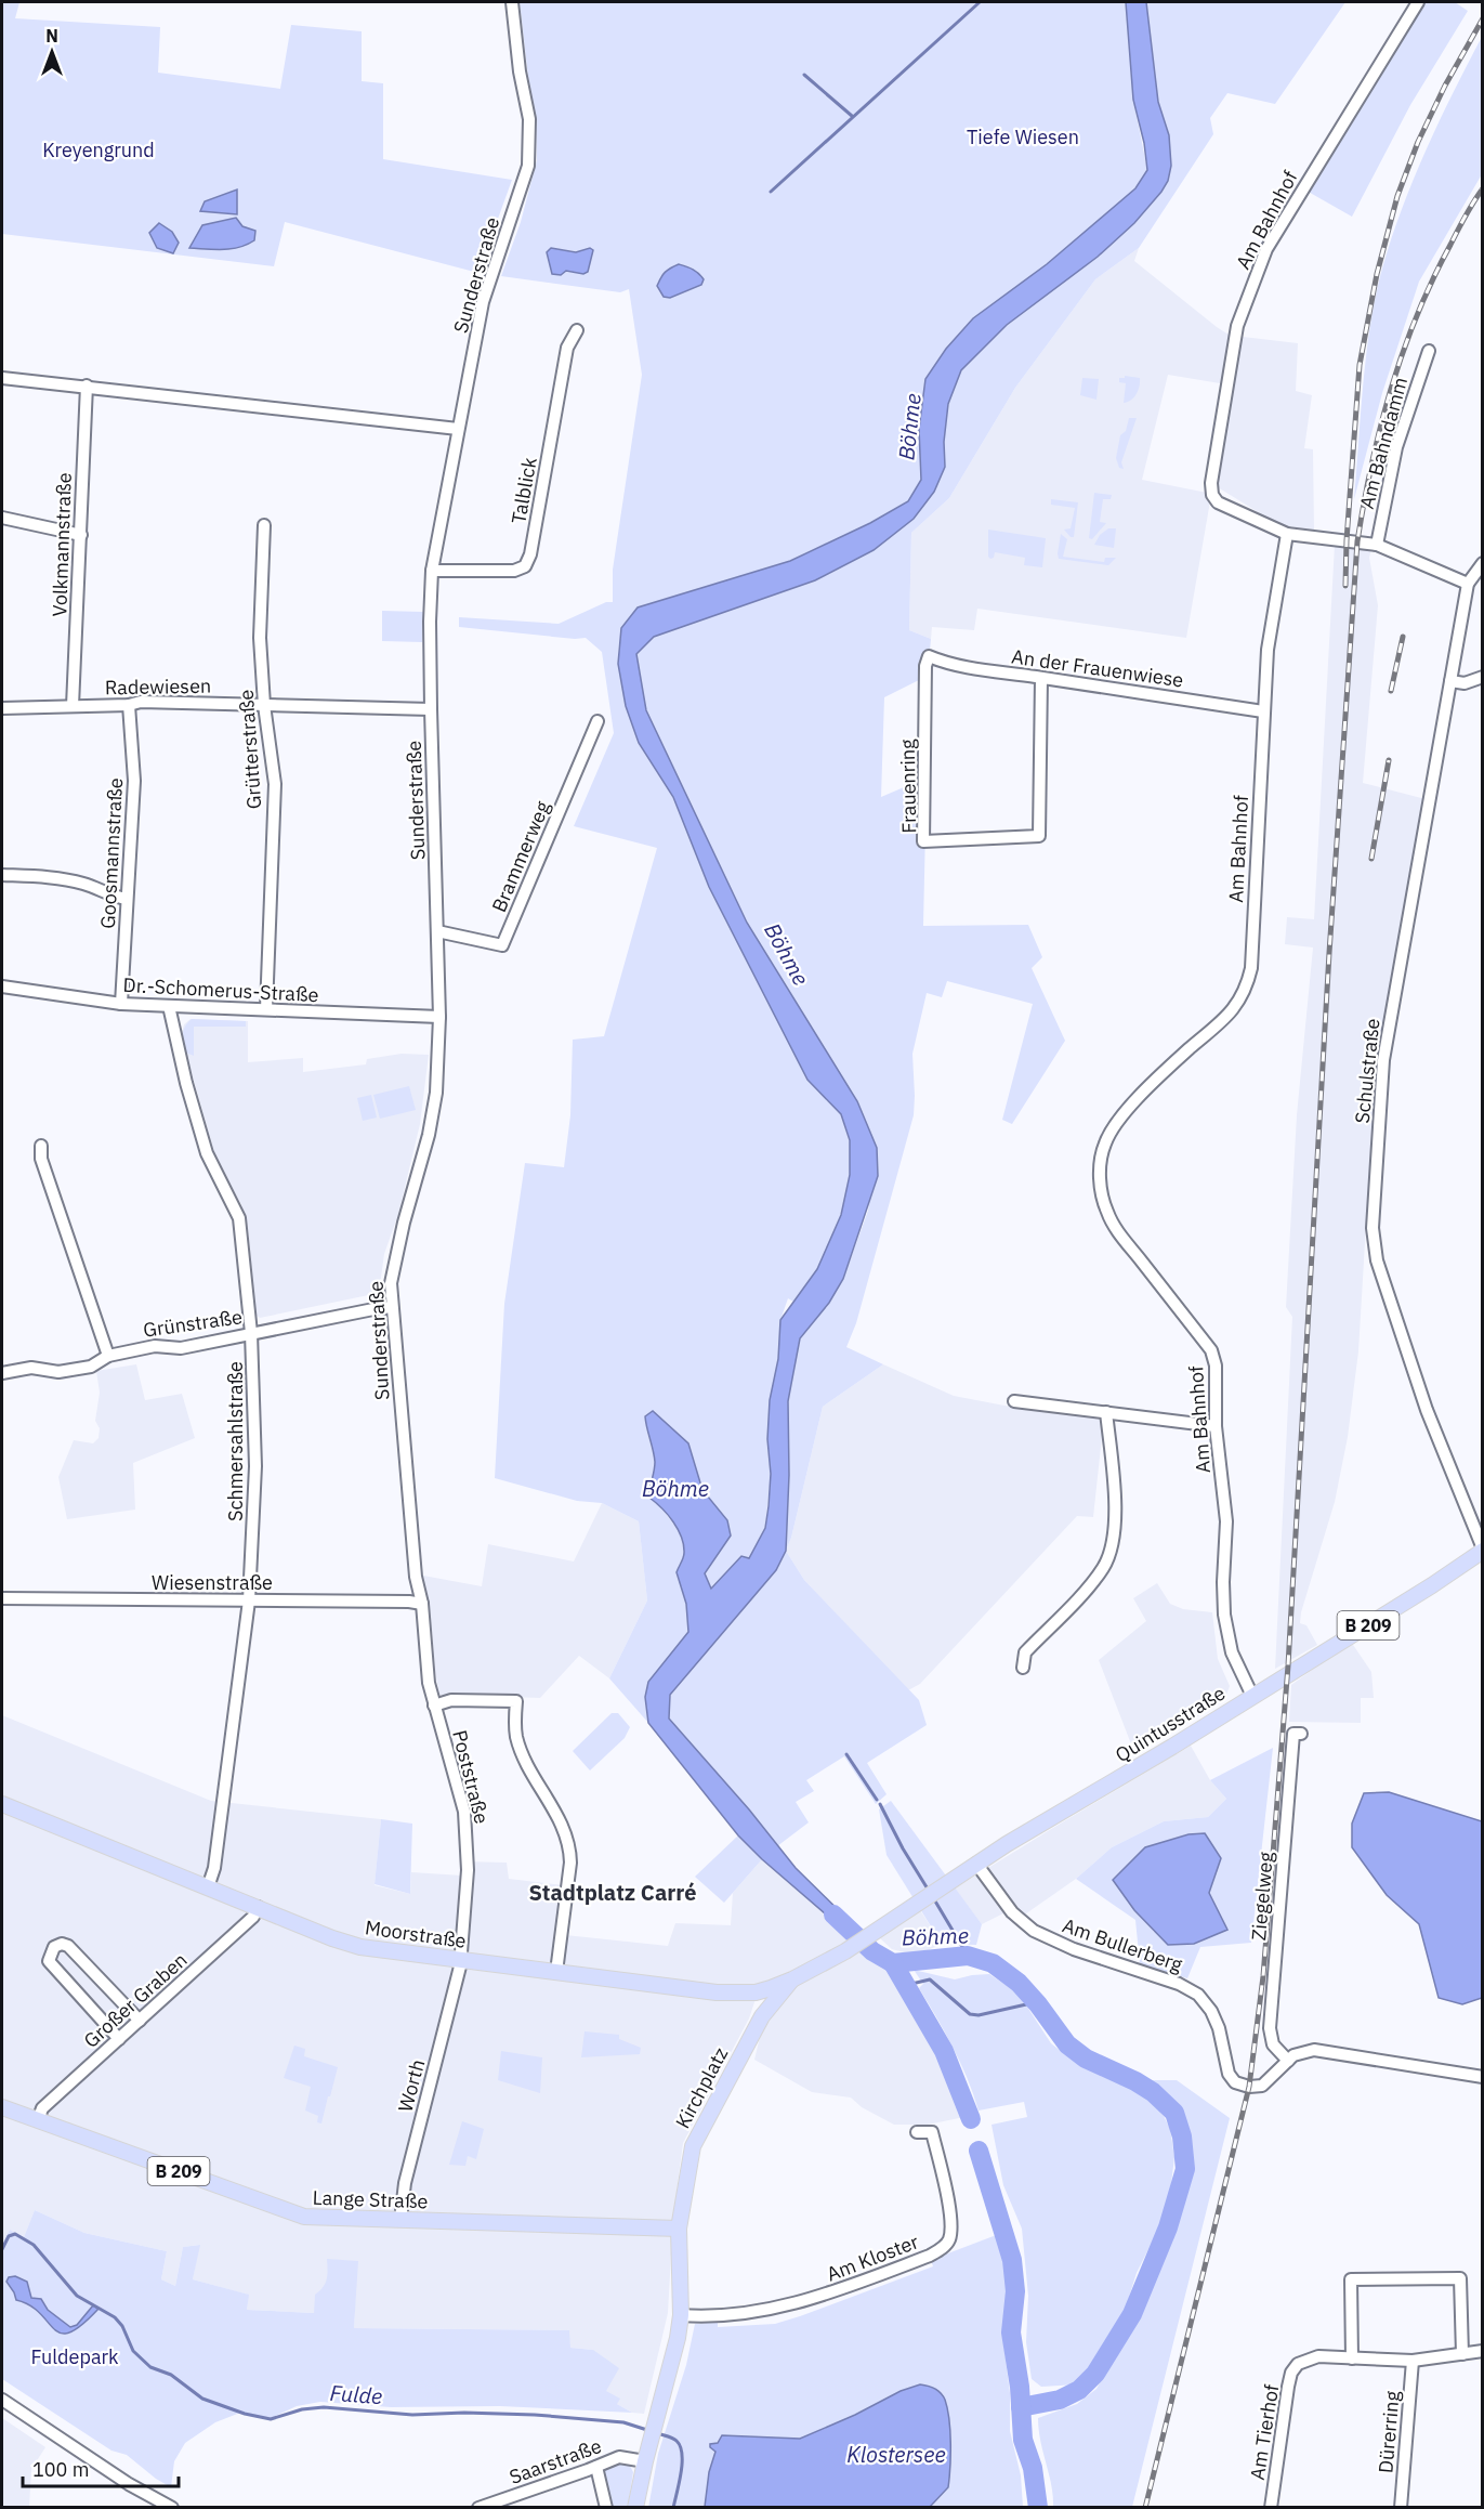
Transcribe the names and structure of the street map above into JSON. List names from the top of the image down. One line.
{"streets":{"main road":["B 209","Quintusstraße","Moorstraße","Kirchplatz","Lange Straße"],"street":["Am Bahnhof","Sunderstraße","Am Bahndamm","Talblick","Volkmannstraße","An der Frauenwiese","Radewiesen","Grütterstraße","Frauenring","Goosmannstraße","Brammerweg","Dr.-Schomerus-Straße","Schulstraße","Grünstraße","Schmersahlstraße","Wiesenstraße","Poststraße","Ziegelweg","Am Bullerberg","Großer Graben","Worth","Am Kloster","Am Tierhof","Dürerring","Saarstraße"]},"crossings":[["Am Bahnhof","An der Frauenwiese"],["Am Bahnhof","Quintusstraße"],["Sunderstraße","Talblick"],["Sunderstraße","Radewiesen"],["Sunderstraße","Brammerweg"],["Sunderstraße","Dr.-Schomerus-Straße"],["Sunderstraße","Grünstraße"],["Sunderstraße","Wiesenstraße"],["Sunderstraße","Poststraße"],["Volkmannstraße","Radewiesen"],["An der Frauenwiese","Frauenring"],["Radewiesen","Grütterstraße"],["Radewiesen","Goosmannstraße"],["Grütterstraße","Dr.-Schomerus-Straße"],["Goosmannstraße","Dr.-Schomerus-Straße"],["Dr.-Schomerus-Straße","Schmersahlstraße"],["Schulstraße","Quintusstraße"],["Grünstraße","Schmersahlstraße"],["Schmersahlstraße","Wiesenstraße"],["Schmersahlstraße","Moorstraße"],["Wiesenstraße","Poststraße"],["Quintusstraße","Moorstraße"],["Quintusstraße","Am Bullerberg"],["Quintusstraße","Kirchplatz"],["Poststraße","Moorstraße"],["Poststraße","Worth"],["Ziegelweg","Am Bullerberg"],["Moorstraße","Großer Graben"],["Moorstraße","Worth"],["Moorstraße","Kirchplatz"],["Großer Graben","Lange Straße"],["Worth","Lange Straße"],["Kirchplatz","Lange Straße"],["Kirchplatz","Am Kloster"],["Kirchplatz","Saarstraße"]],"districts":["Stadtplatz Carré"],"water":["Böhme","Fulde","Klostersee"],"parks":["Tiefe Wiesen","Kreyengrund","Fuldepark"],"scale_bar":"100 m","north":"top"}
